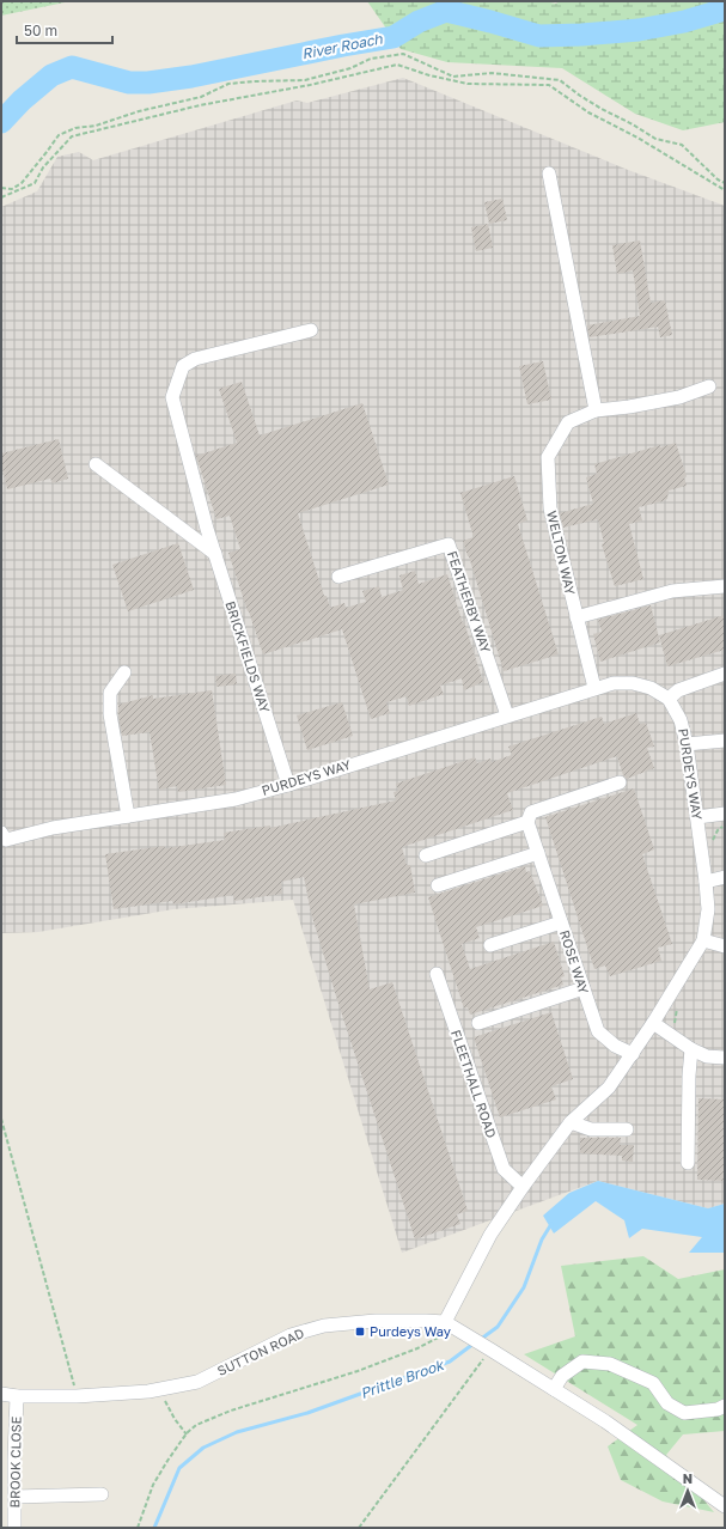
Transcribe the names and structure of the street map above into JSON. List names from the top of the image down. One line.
{"streets":{"street":["WELTON WAY","FEATHERBY WAY","BRICKFIELDS WAY","PURDEYS WAY","ROSE WAY","FLEETHALL ROAD","SUTTON ROAD","BROOK CLOSE"]},"crossings":[["WELTON WAY","PURDEYS WAY"],["FEATHERBY WAY","PURDEYS WAY"],["BRICKFIELDS WAY","PURDEYS WAY"],["PURDEYS WAY","ROSE WAY"],["PURDEYS WAY","FLEETHALL ROAD"],["PURDEYS WAY","SUTTON ROAD"],["SUTTON ROAD","BROOK CLOSE"]],"water":["River Roach","Prittle Brook"],"places":{"transit":["Purdeys Way"]},"scale_bar":"50 m","north":"top"}
